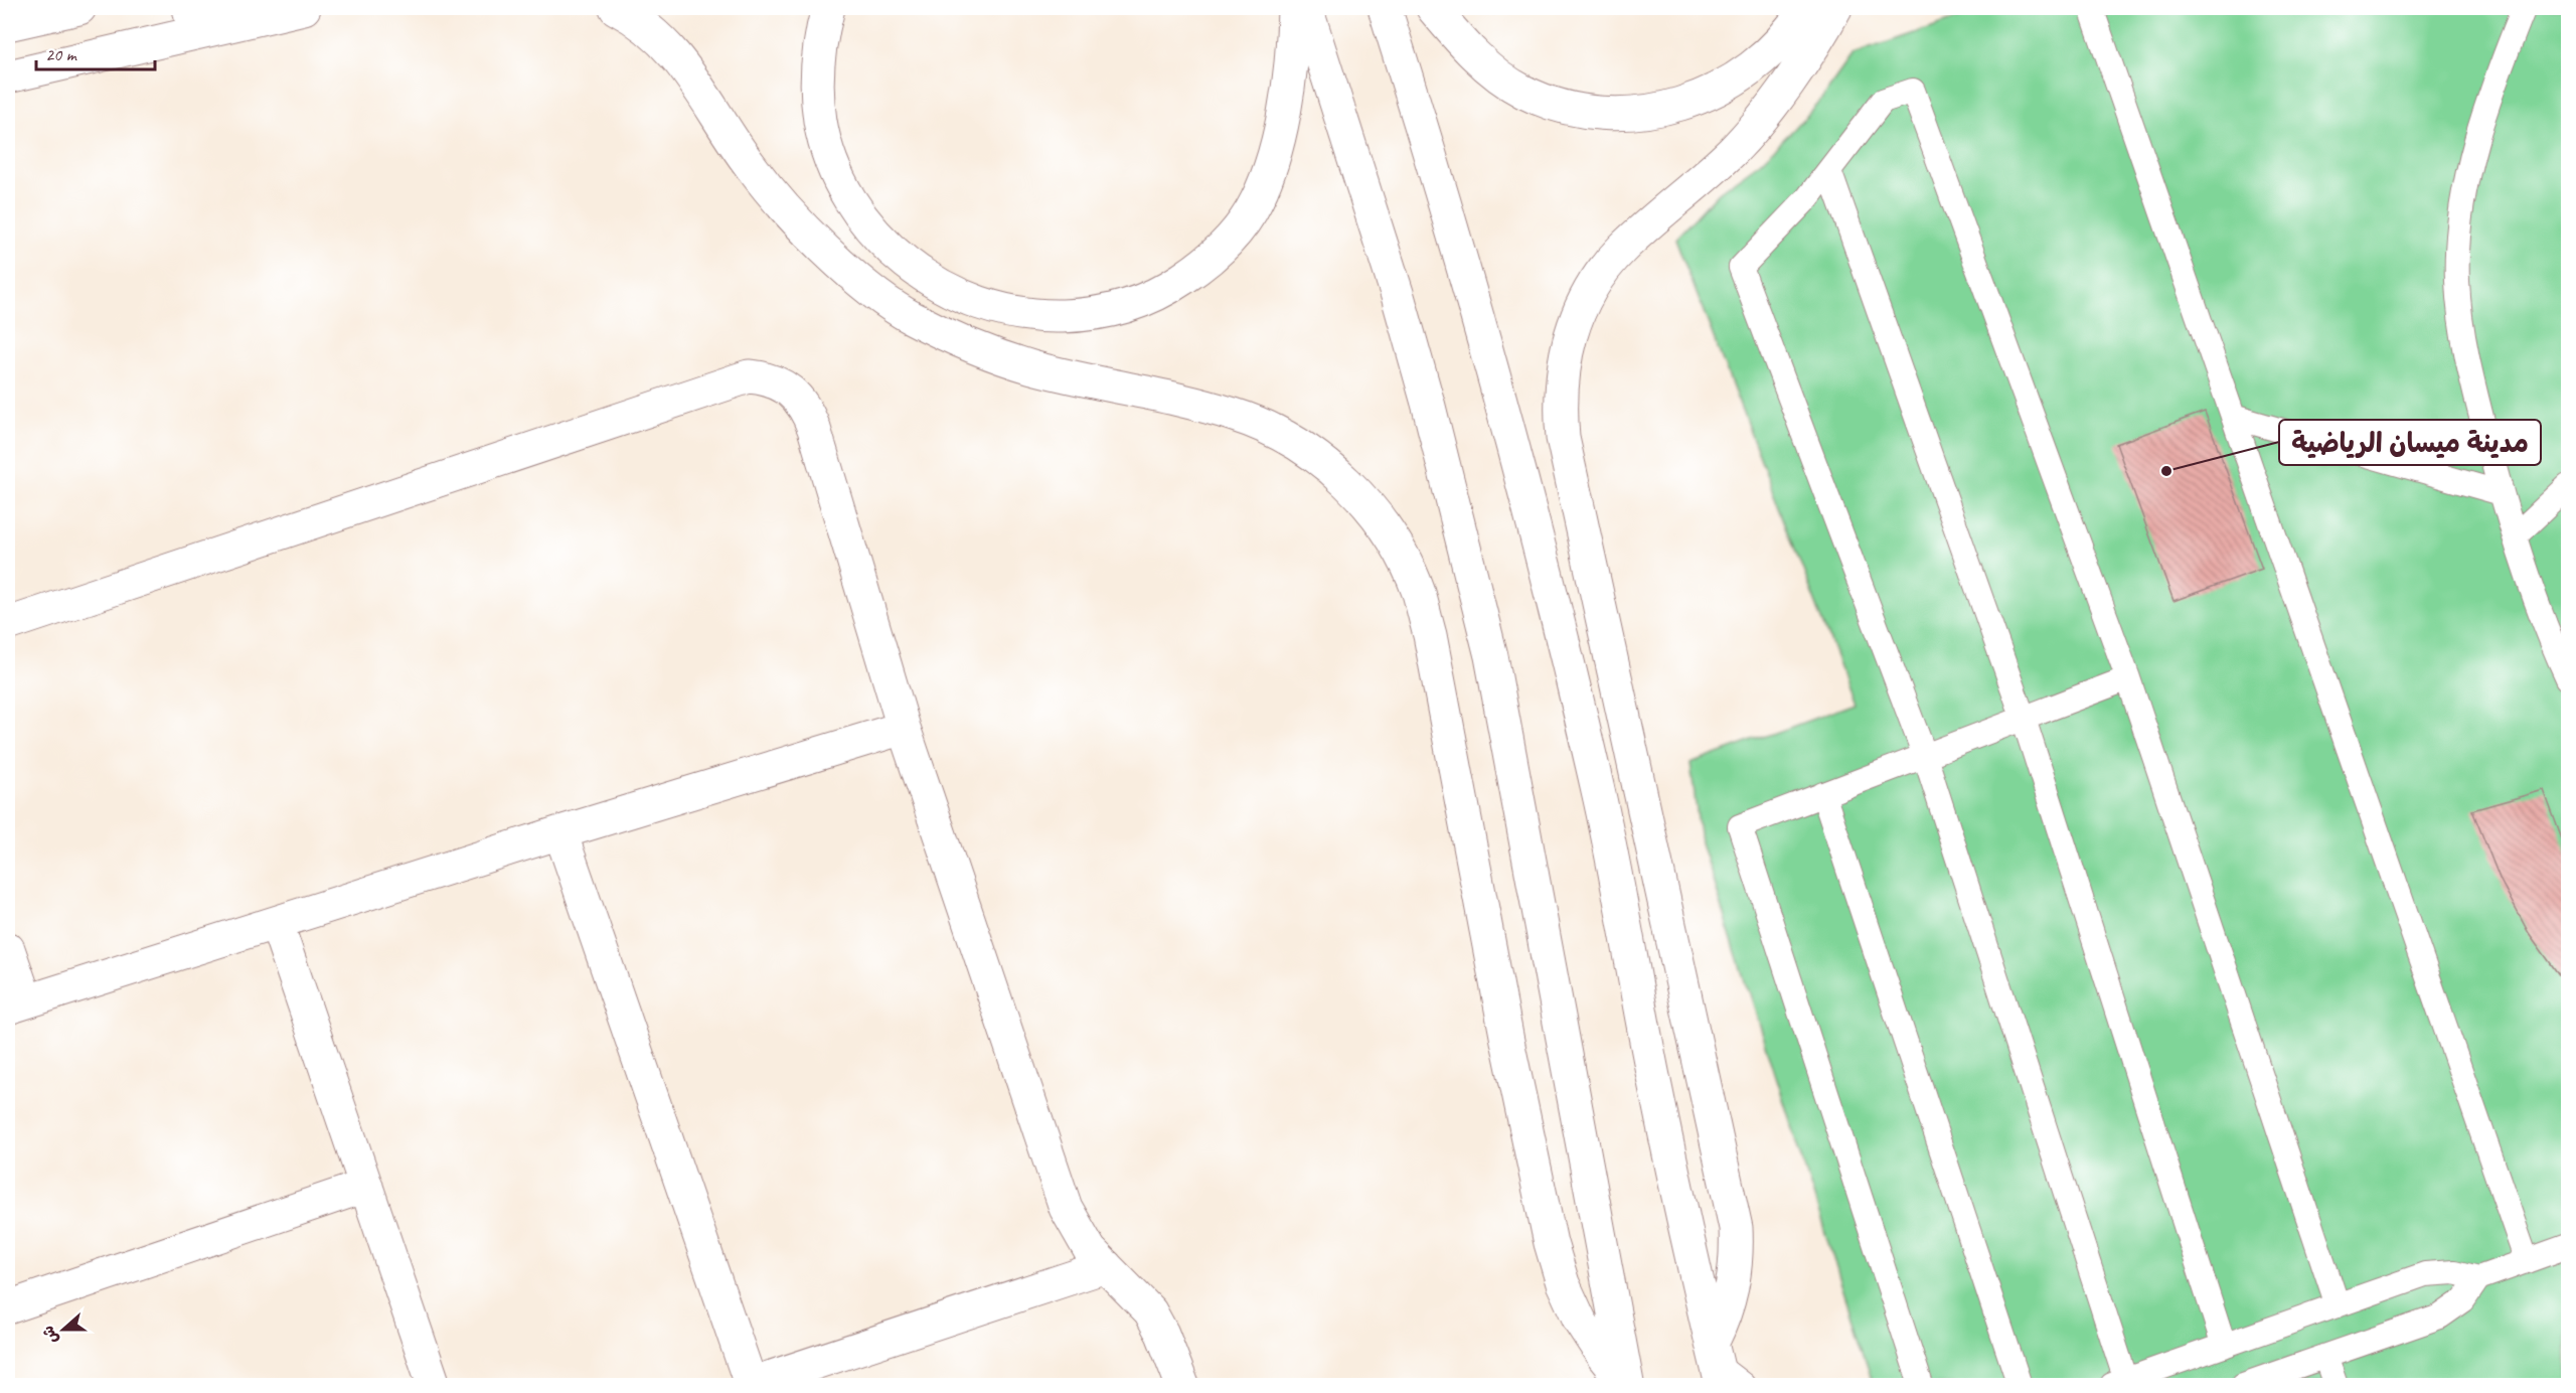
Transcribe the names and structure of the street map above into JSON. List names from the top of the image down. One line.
{"places":["مدينة ميسان الرياضية"],"scale_bar":"20 m","north":"left"}
